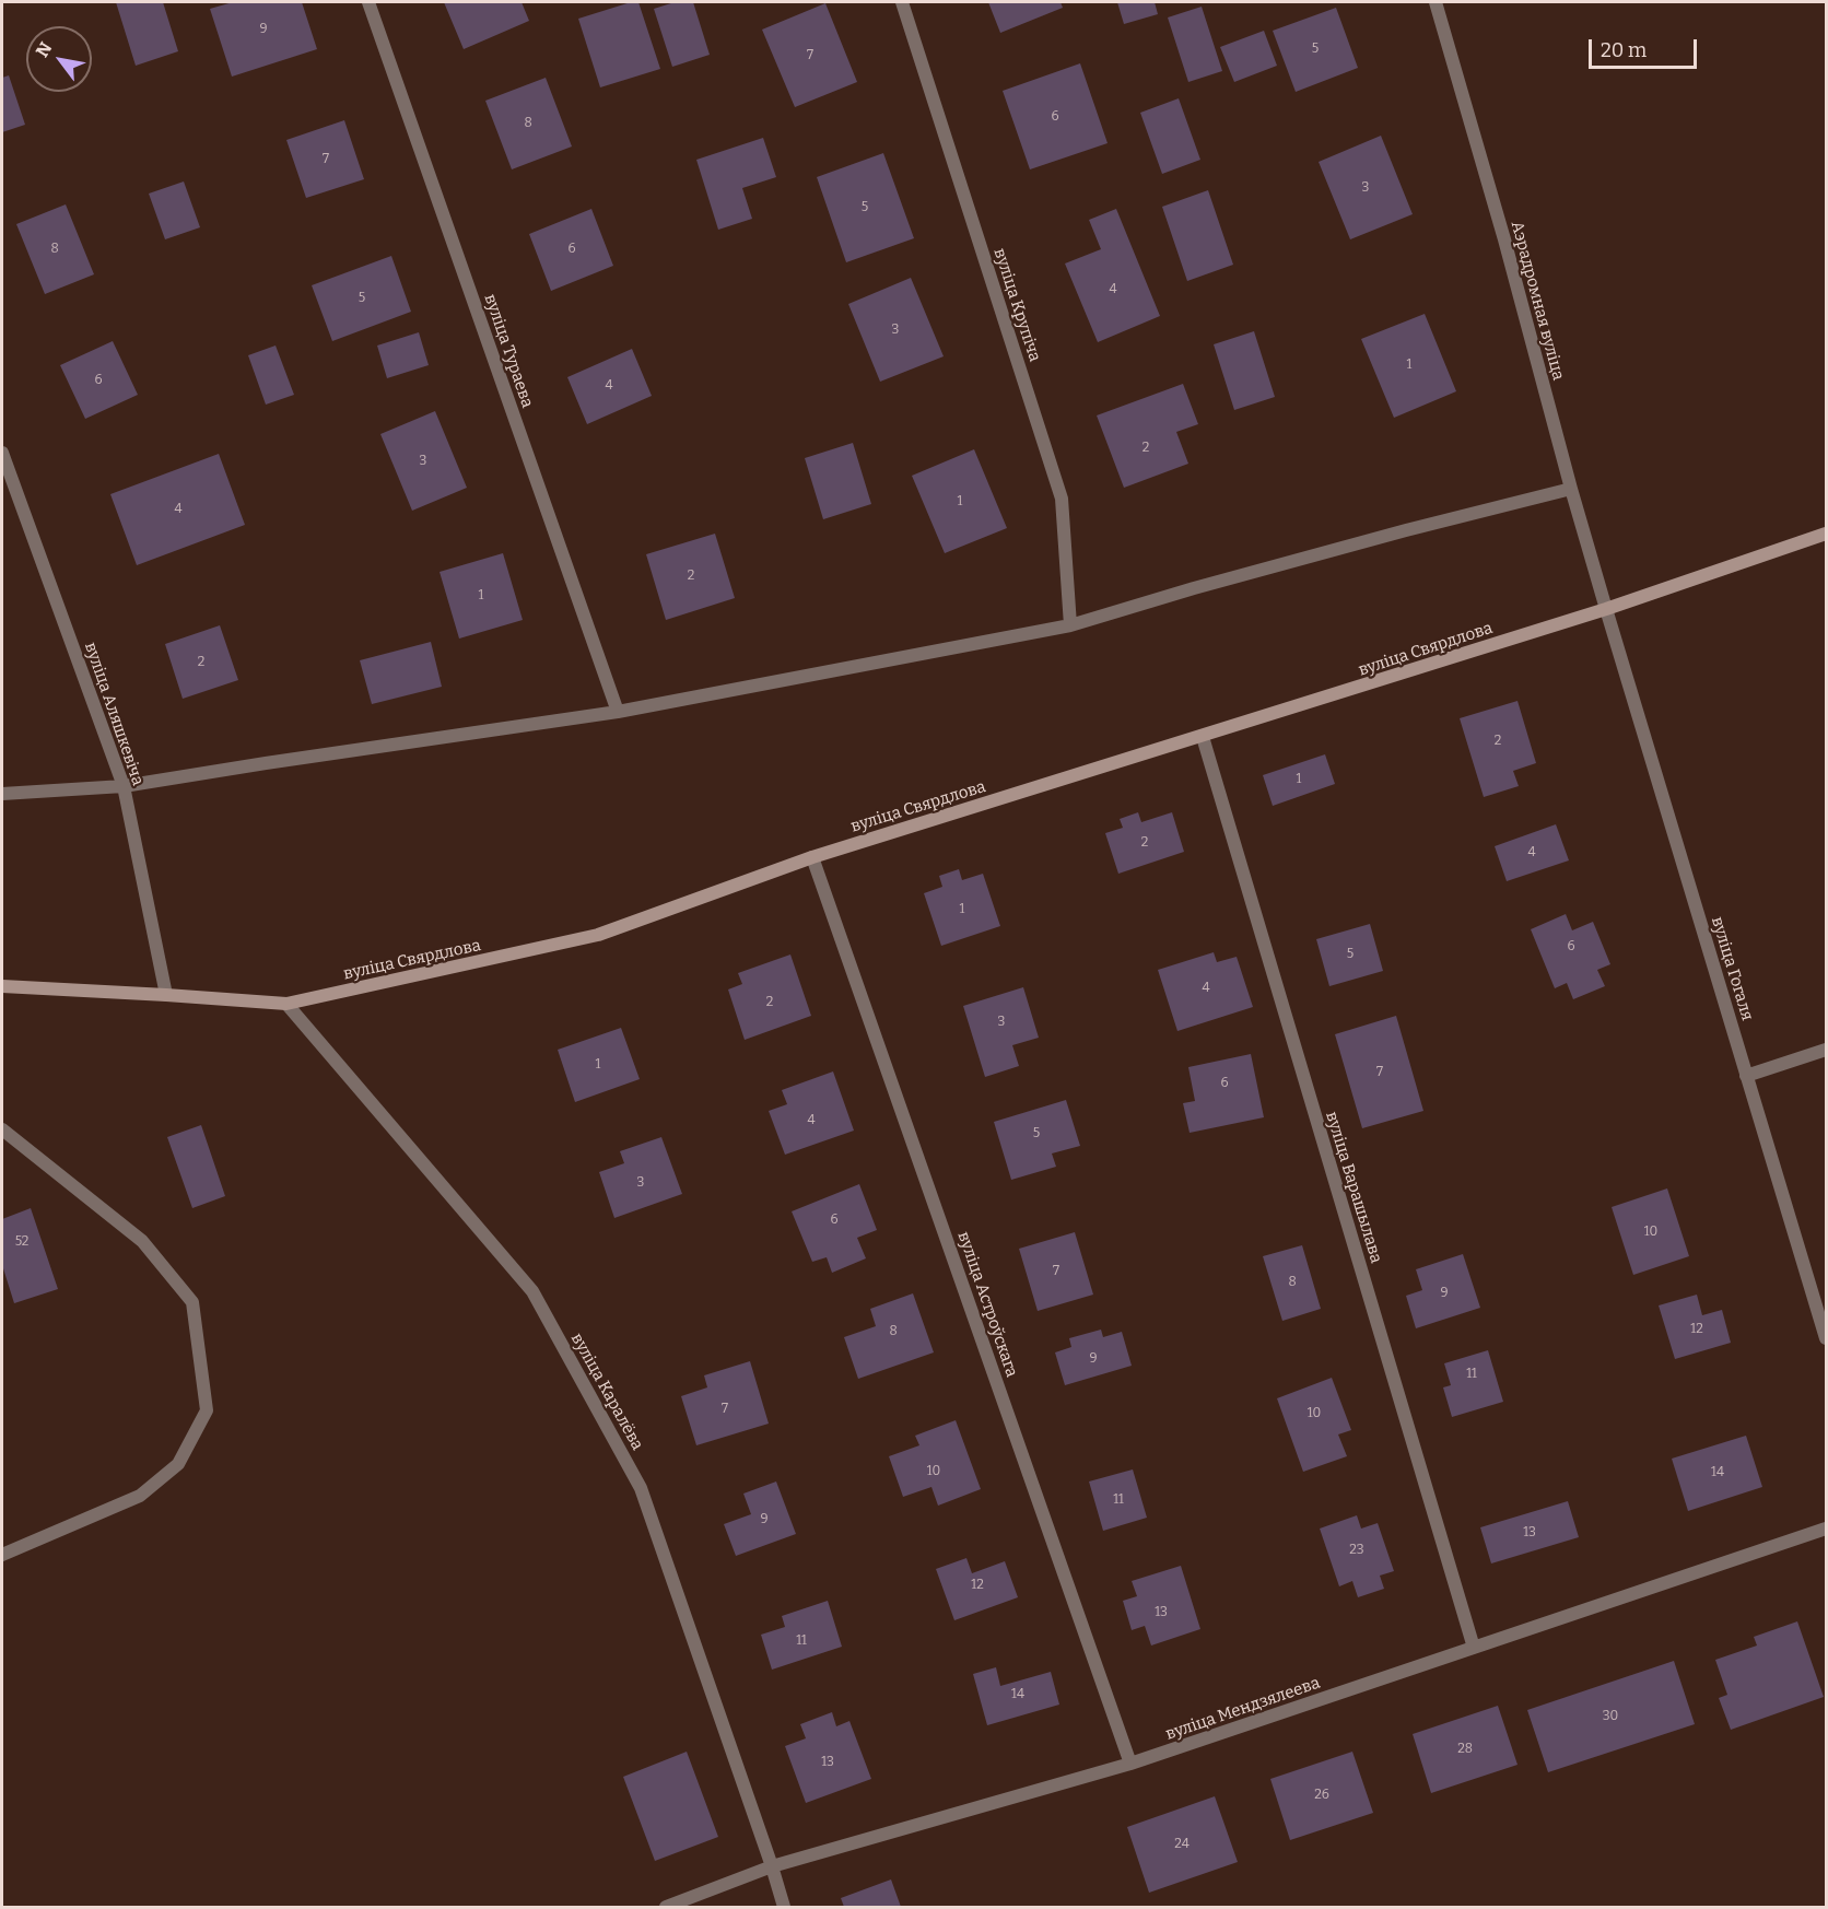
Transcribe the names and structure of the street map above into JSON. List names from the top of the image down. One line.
{"streets":{"street":["Аэрадромная вуліца","вуліца Крупіча","вуліца Тураева","вуліца Свярдлова","вуліца Аляшкевіча","вуліца Гогаля","вуліца Варашылава","вуліца Астроўскага","вуліца Каралёва","вуліца Мендзялеева"]},"crossings":[["Аэрадромная вуліца","вуліца Свярдлова"],["Аэрадромная вуліца","вуліца Гогаля"],["вуліца Свярдлова","вуліца Аляшкевіча"],["вуліца Свярдлова","вуліца Гогаля"],["вуліца Свярдлова","вуліца Варашылава"],["вуліца Свярдлова","вуліца Астроўскага"],["вуліца Свярдлова","вуліца Каралёва"],["вуліца Варашылава","вуліца Мендзялеева"],["вуліца Астроўскага","вуліца Мендзялеева"],["вуліца Каралёва","вуліца Мендзялеева"]],"house_numbers":["9","5","7","6","8","7","3","5","8","6","4","5","3","1","6","4","2","3","1","4","2","1","2","2","1","2","4","1","6","5","4","2","3","1","7","6","4","5","3","6","10","52","7","8","9","12","8","9","11","7","10","10","14","11","9","13","23","12","13","11","14","30","28","13","26","24"],"scale_bar":"20 m","north":"top left"}
